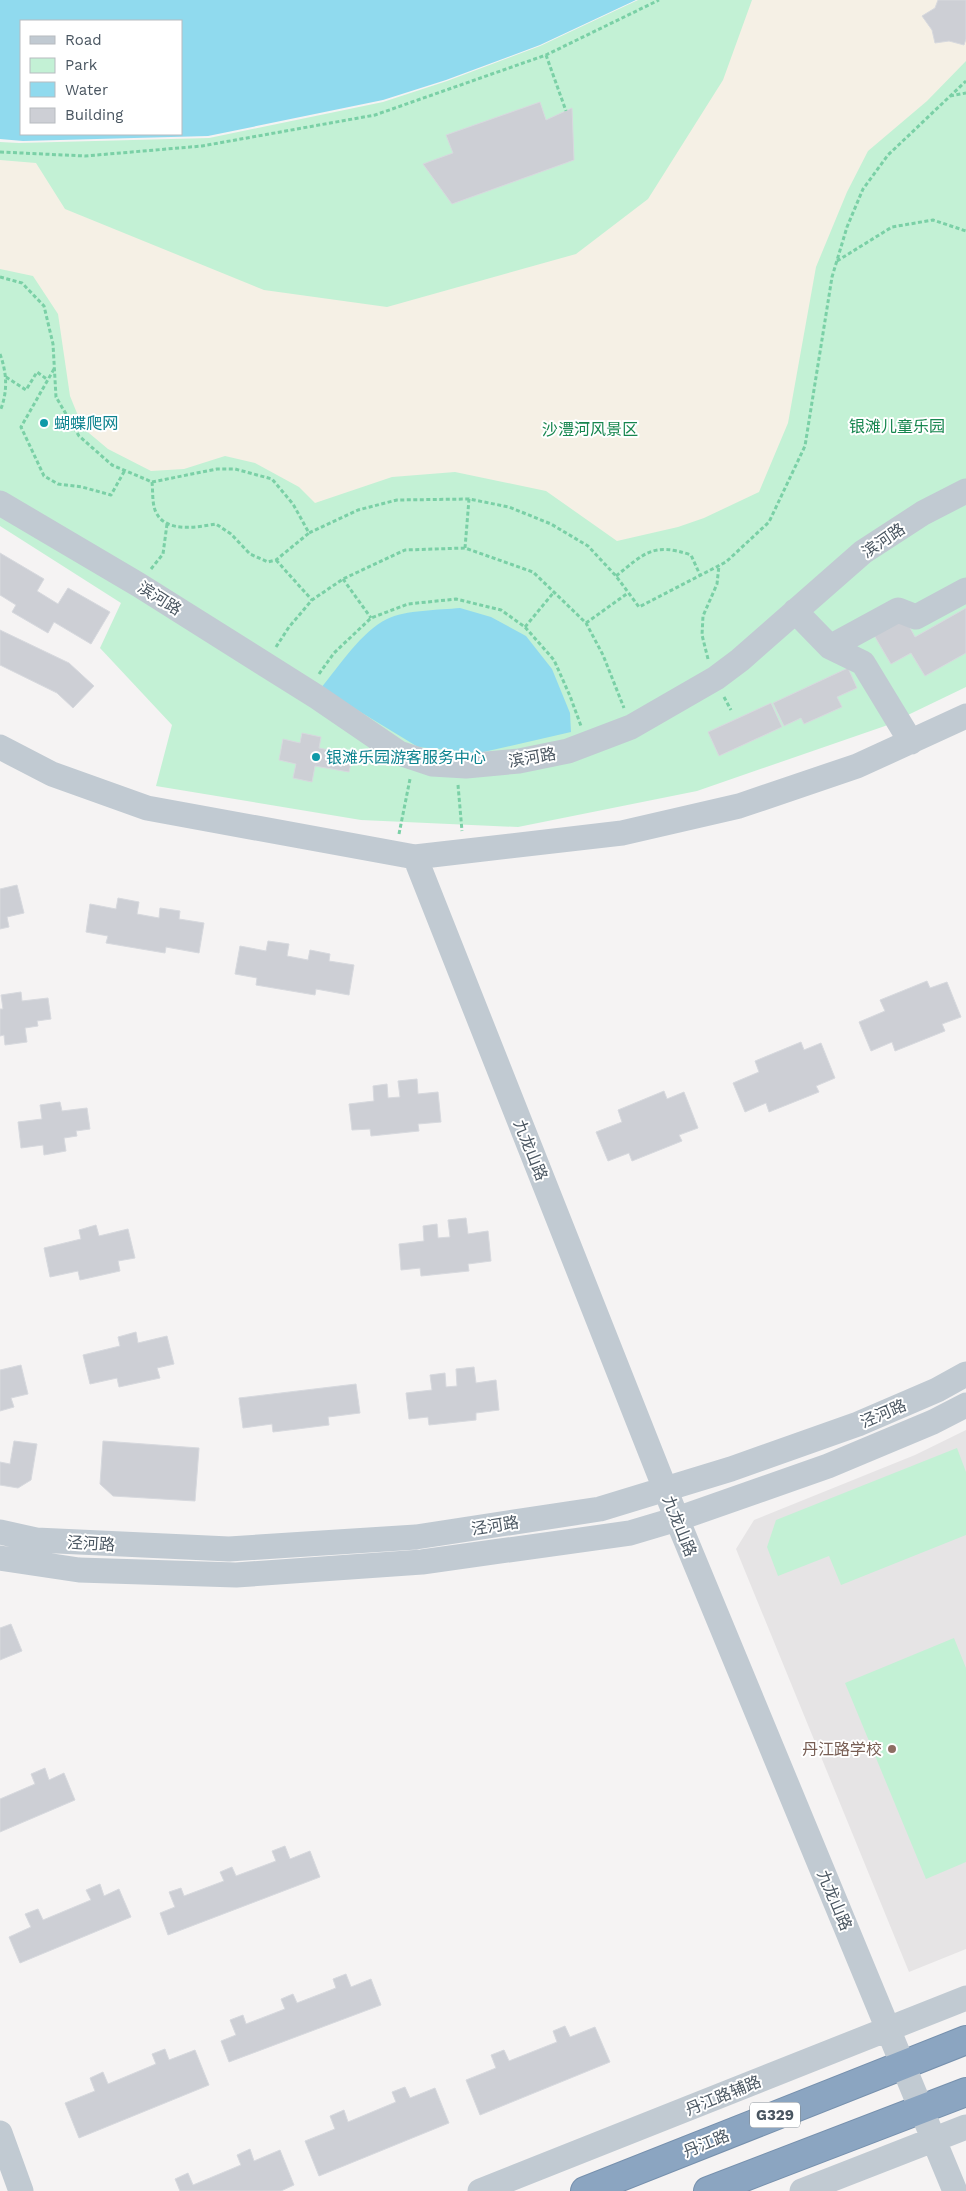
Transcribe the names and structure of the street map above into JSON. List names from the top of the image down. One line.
{"streets":{"highway":["G329","丹江路"],"street":["滨河路","九龙山路","泾河路","丹江路辅路"]},"crossings":[["九龙山路","泾河路"],["九龙山路","丹江路辅路"],["九龙山路","丹江路"]],"parks":["银滩儿童乐园","沙澧河风景区"],"places":["蝴蝶爬网","银滩乐园游客服务中心","丹江路学校"],"legend":["Road","Park","Water","Building"]}
